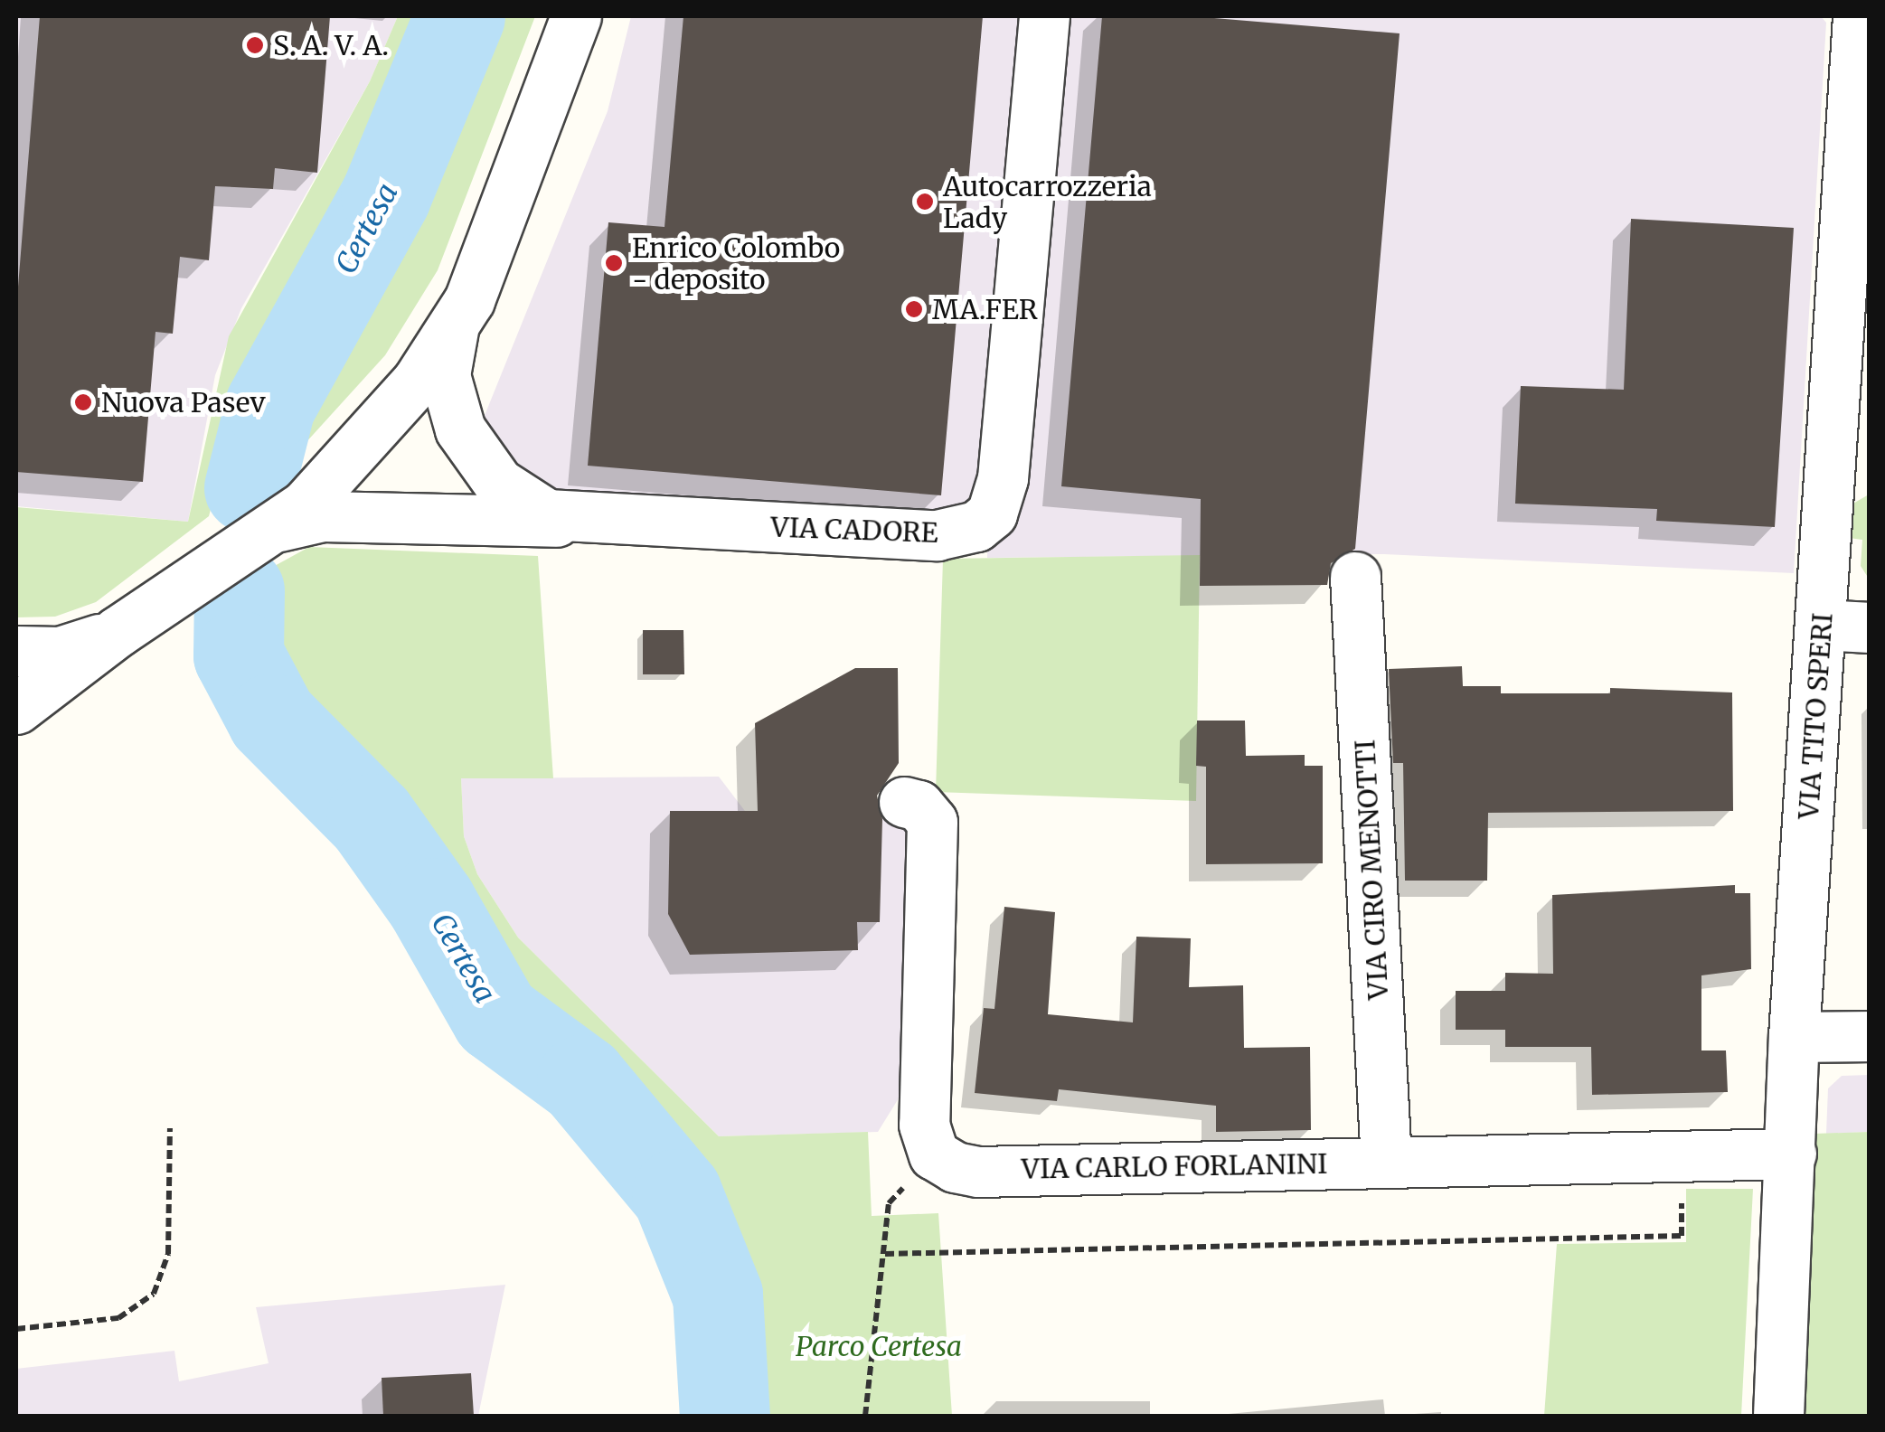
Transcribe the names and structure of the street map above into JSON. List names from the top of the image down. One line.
{"streets":{"street":["VIA CADORE","VIA TITO SPERI","VIA CIRO MENOTTI","VIA CARLO FORLANINI"]},"crossings":[["VIA TITO SPERI","VIA CARLO FORLANINI"],["VIA CIRO MENOTTI","VIA CARLO FORLANINI"]],"water":["Certesa"],"parks":["Parco Certesa"],"places":["S. A. V. A.","Autocarrozzeria Lady","Enrico Colombo - deposito","MA.FER","Nuova Pasev"]}
